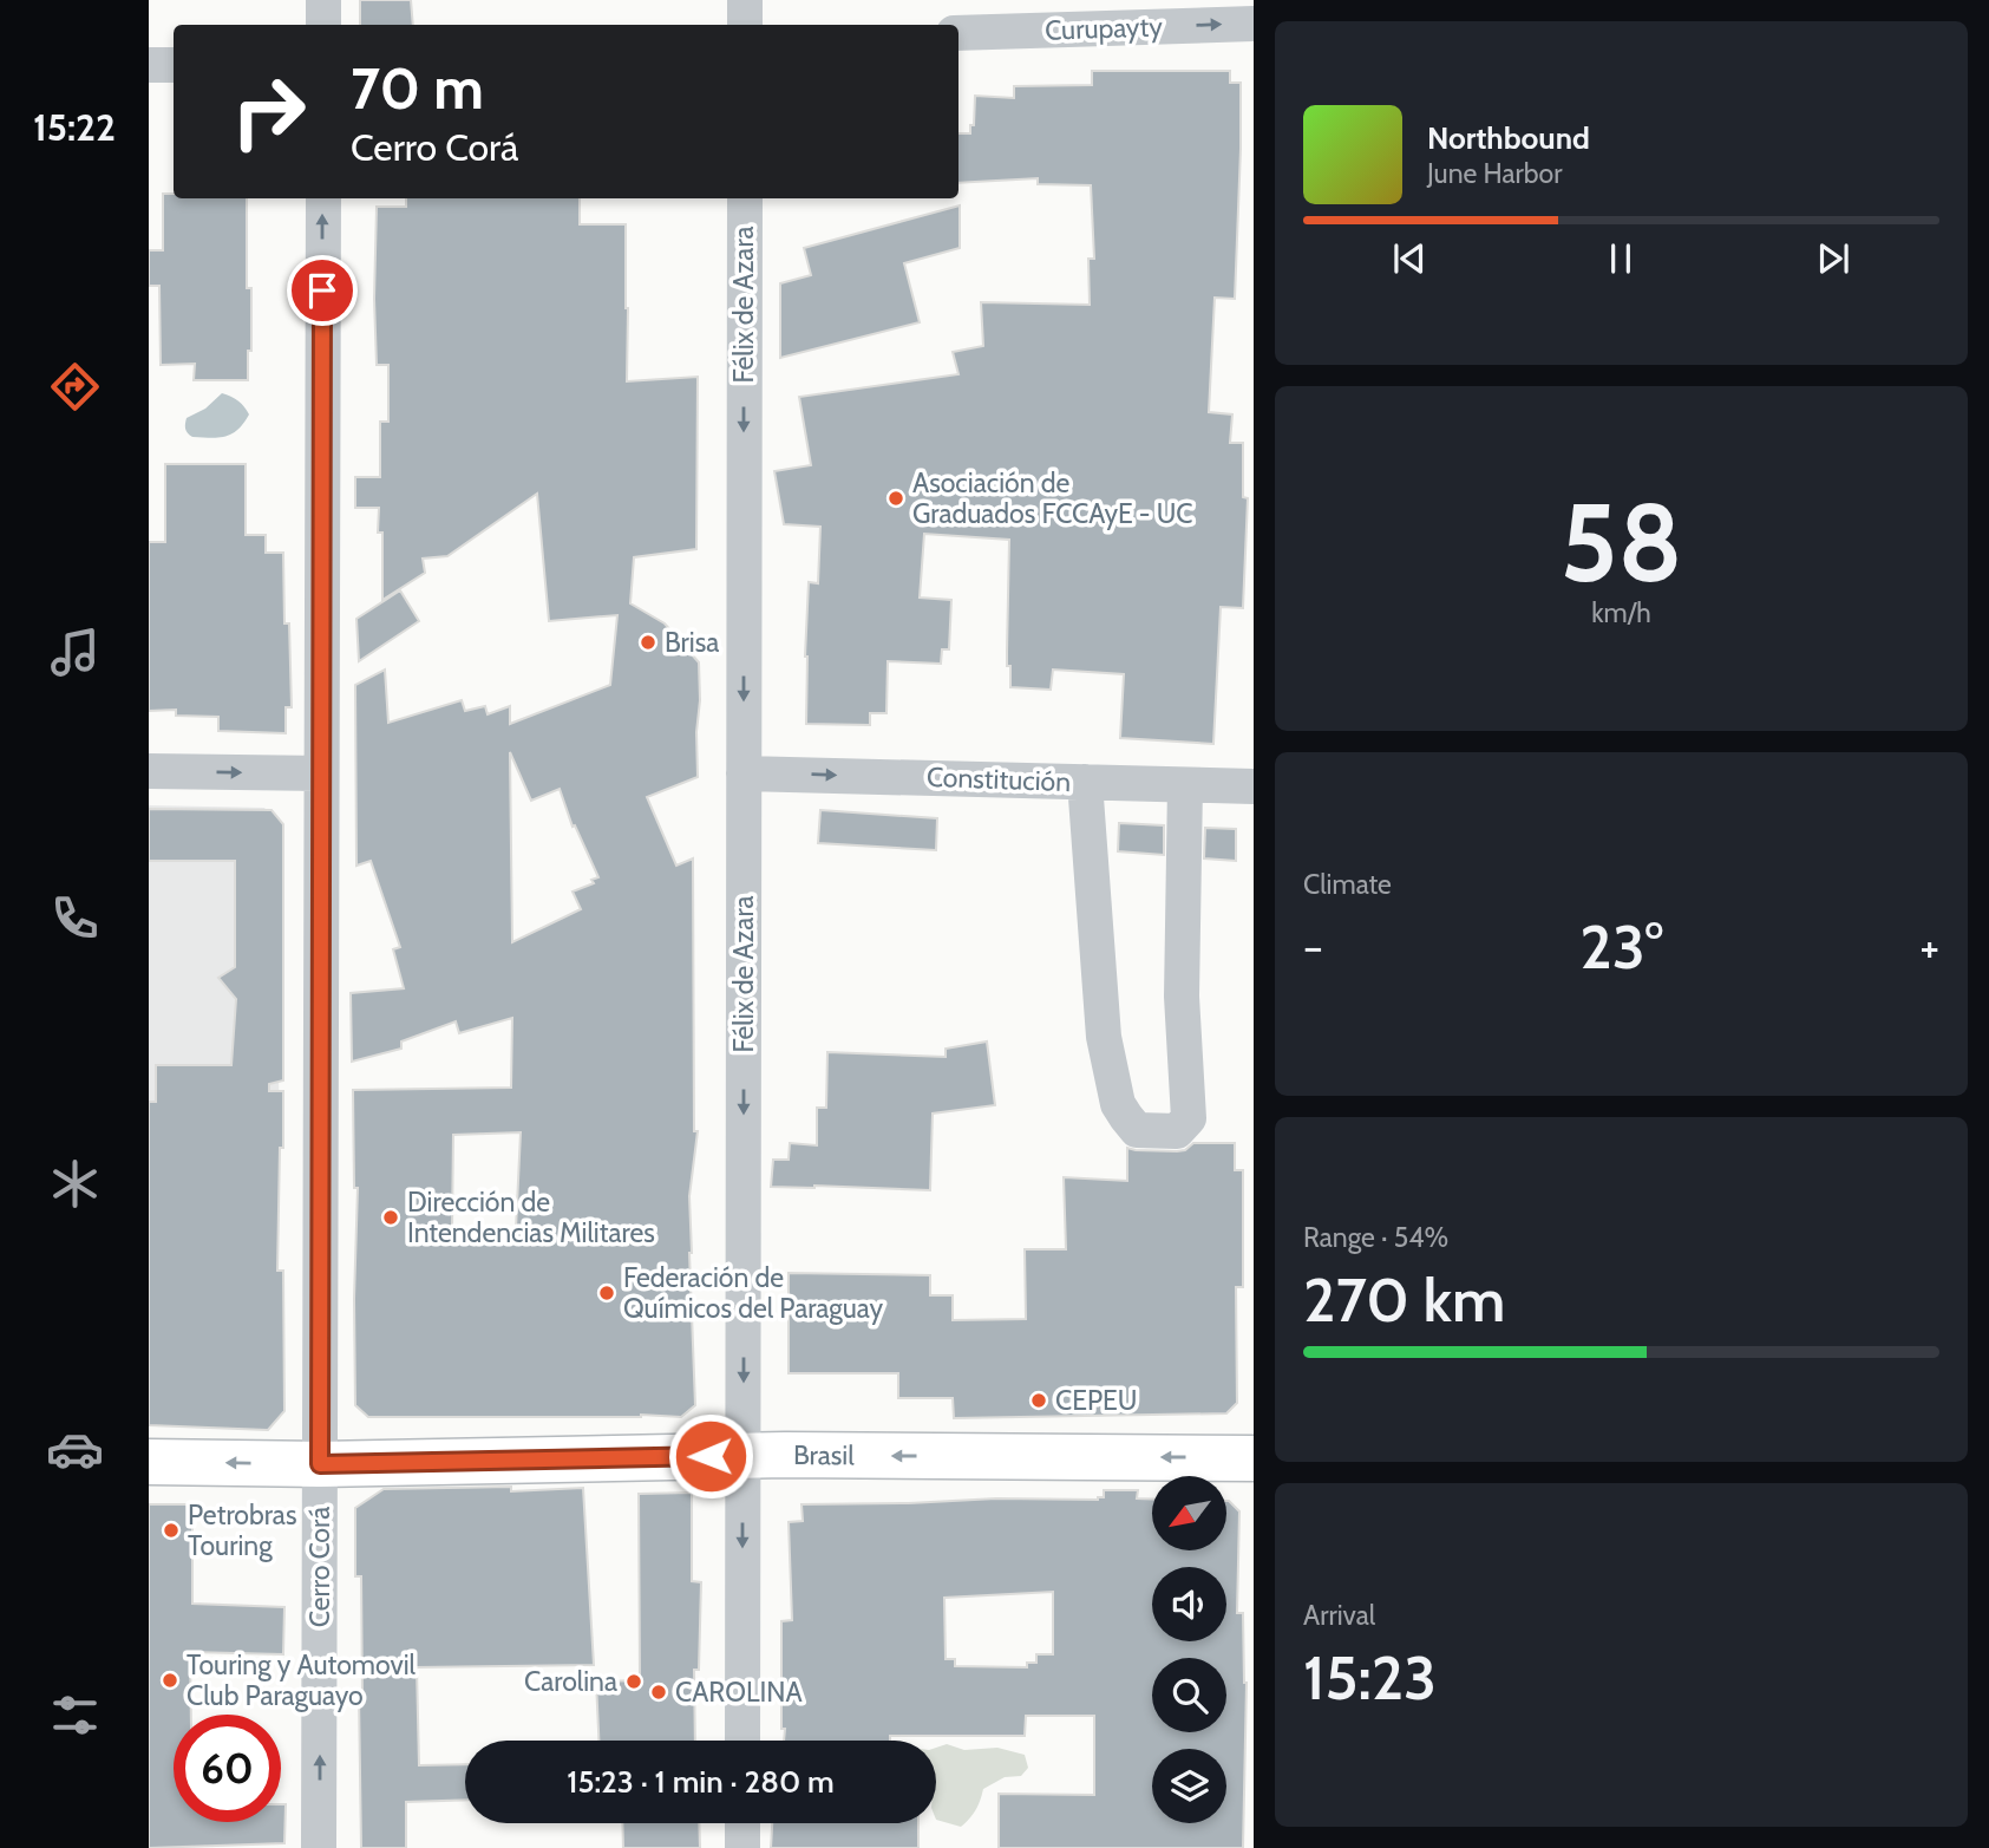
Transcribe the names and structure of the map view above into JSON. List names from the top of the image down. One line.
{"streets":{"main road":["Brasil"],"street":["Curupayty","Félix de Azara","Constitución","Cerro Corá"]},"crossings":[["Félix de Azara","Constitución"],["Félix de Azara","Brasil"],["Brasil","Cerro Corá"]],"one_way":["Curupayty","Félix de Azara","Constitución","Brasil","Cerro Corá"],"places":["Asociación de Graduados FCCAyE - UC","Brisa","Dirección de Intendencias Militares","Federación de Químicos del Paraguay","CEPEU","Petrobras Touring","Touring y Automovil Club Paraguayo","Carolina","CAROLINA"],"north":"bottom left","page":{"tabs":"15:22","turn":["70 m","Cerro Corá"],"song":["Northbound","June Harbor"],"tile":[["58","km/h"],"Climate",["Range · 54%","270 km"],["Arrival","15:23"]],"heat":["−","23°","+"],"limit":"60","trip":"15:23 · 1 min · 280 m"}}
